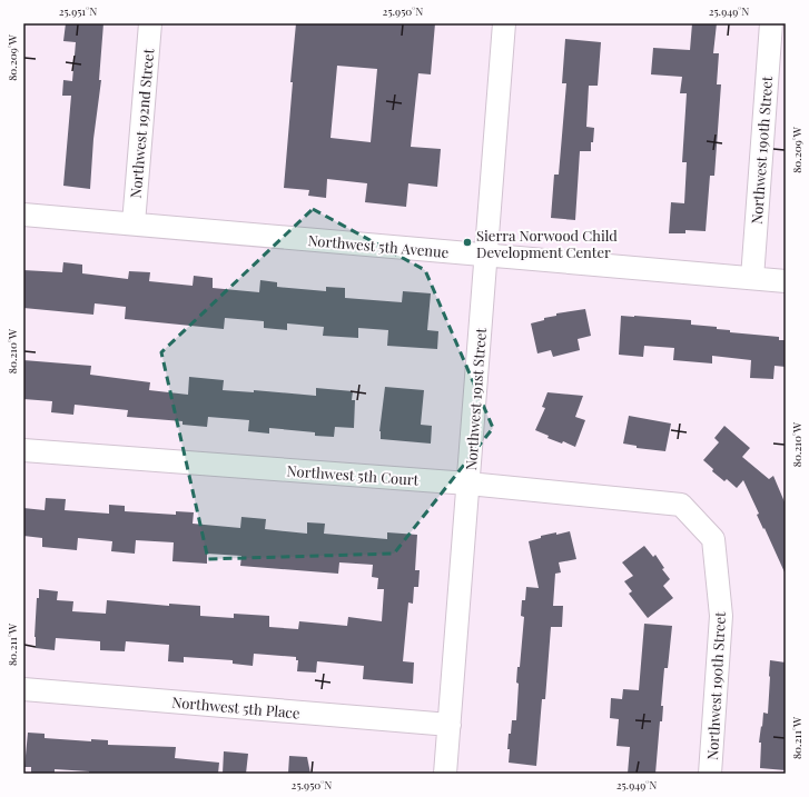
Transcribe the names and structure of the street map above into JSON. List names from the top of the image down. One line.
{"streets":{"street":["Northwest 192nd Street","Northwest 190th Street","Northwest 5th Avenue","Northwest 191st Street","Northwest 5th Court","Northwest 5th Place"]},"crossings":[["Northwest 192nd Street","Northwest 5th Avenue"],["Northwest 190th Street","Northwest 5th Avenue"],["Northwest 190th Street","Northwest 5th Court"],["Northwest 5th Avenue","Northwest 191st Street"],["Northwest 191st Street","Northwest 5th Court"],["Northwest 191st Street","Northwest 5th Place"]],"places":["Sierra Norwood Child Development Center"],"coordinates":["25.951°N","25.950°N","25.949°N","80.209°W","80.210°W","80.211°W"]}
